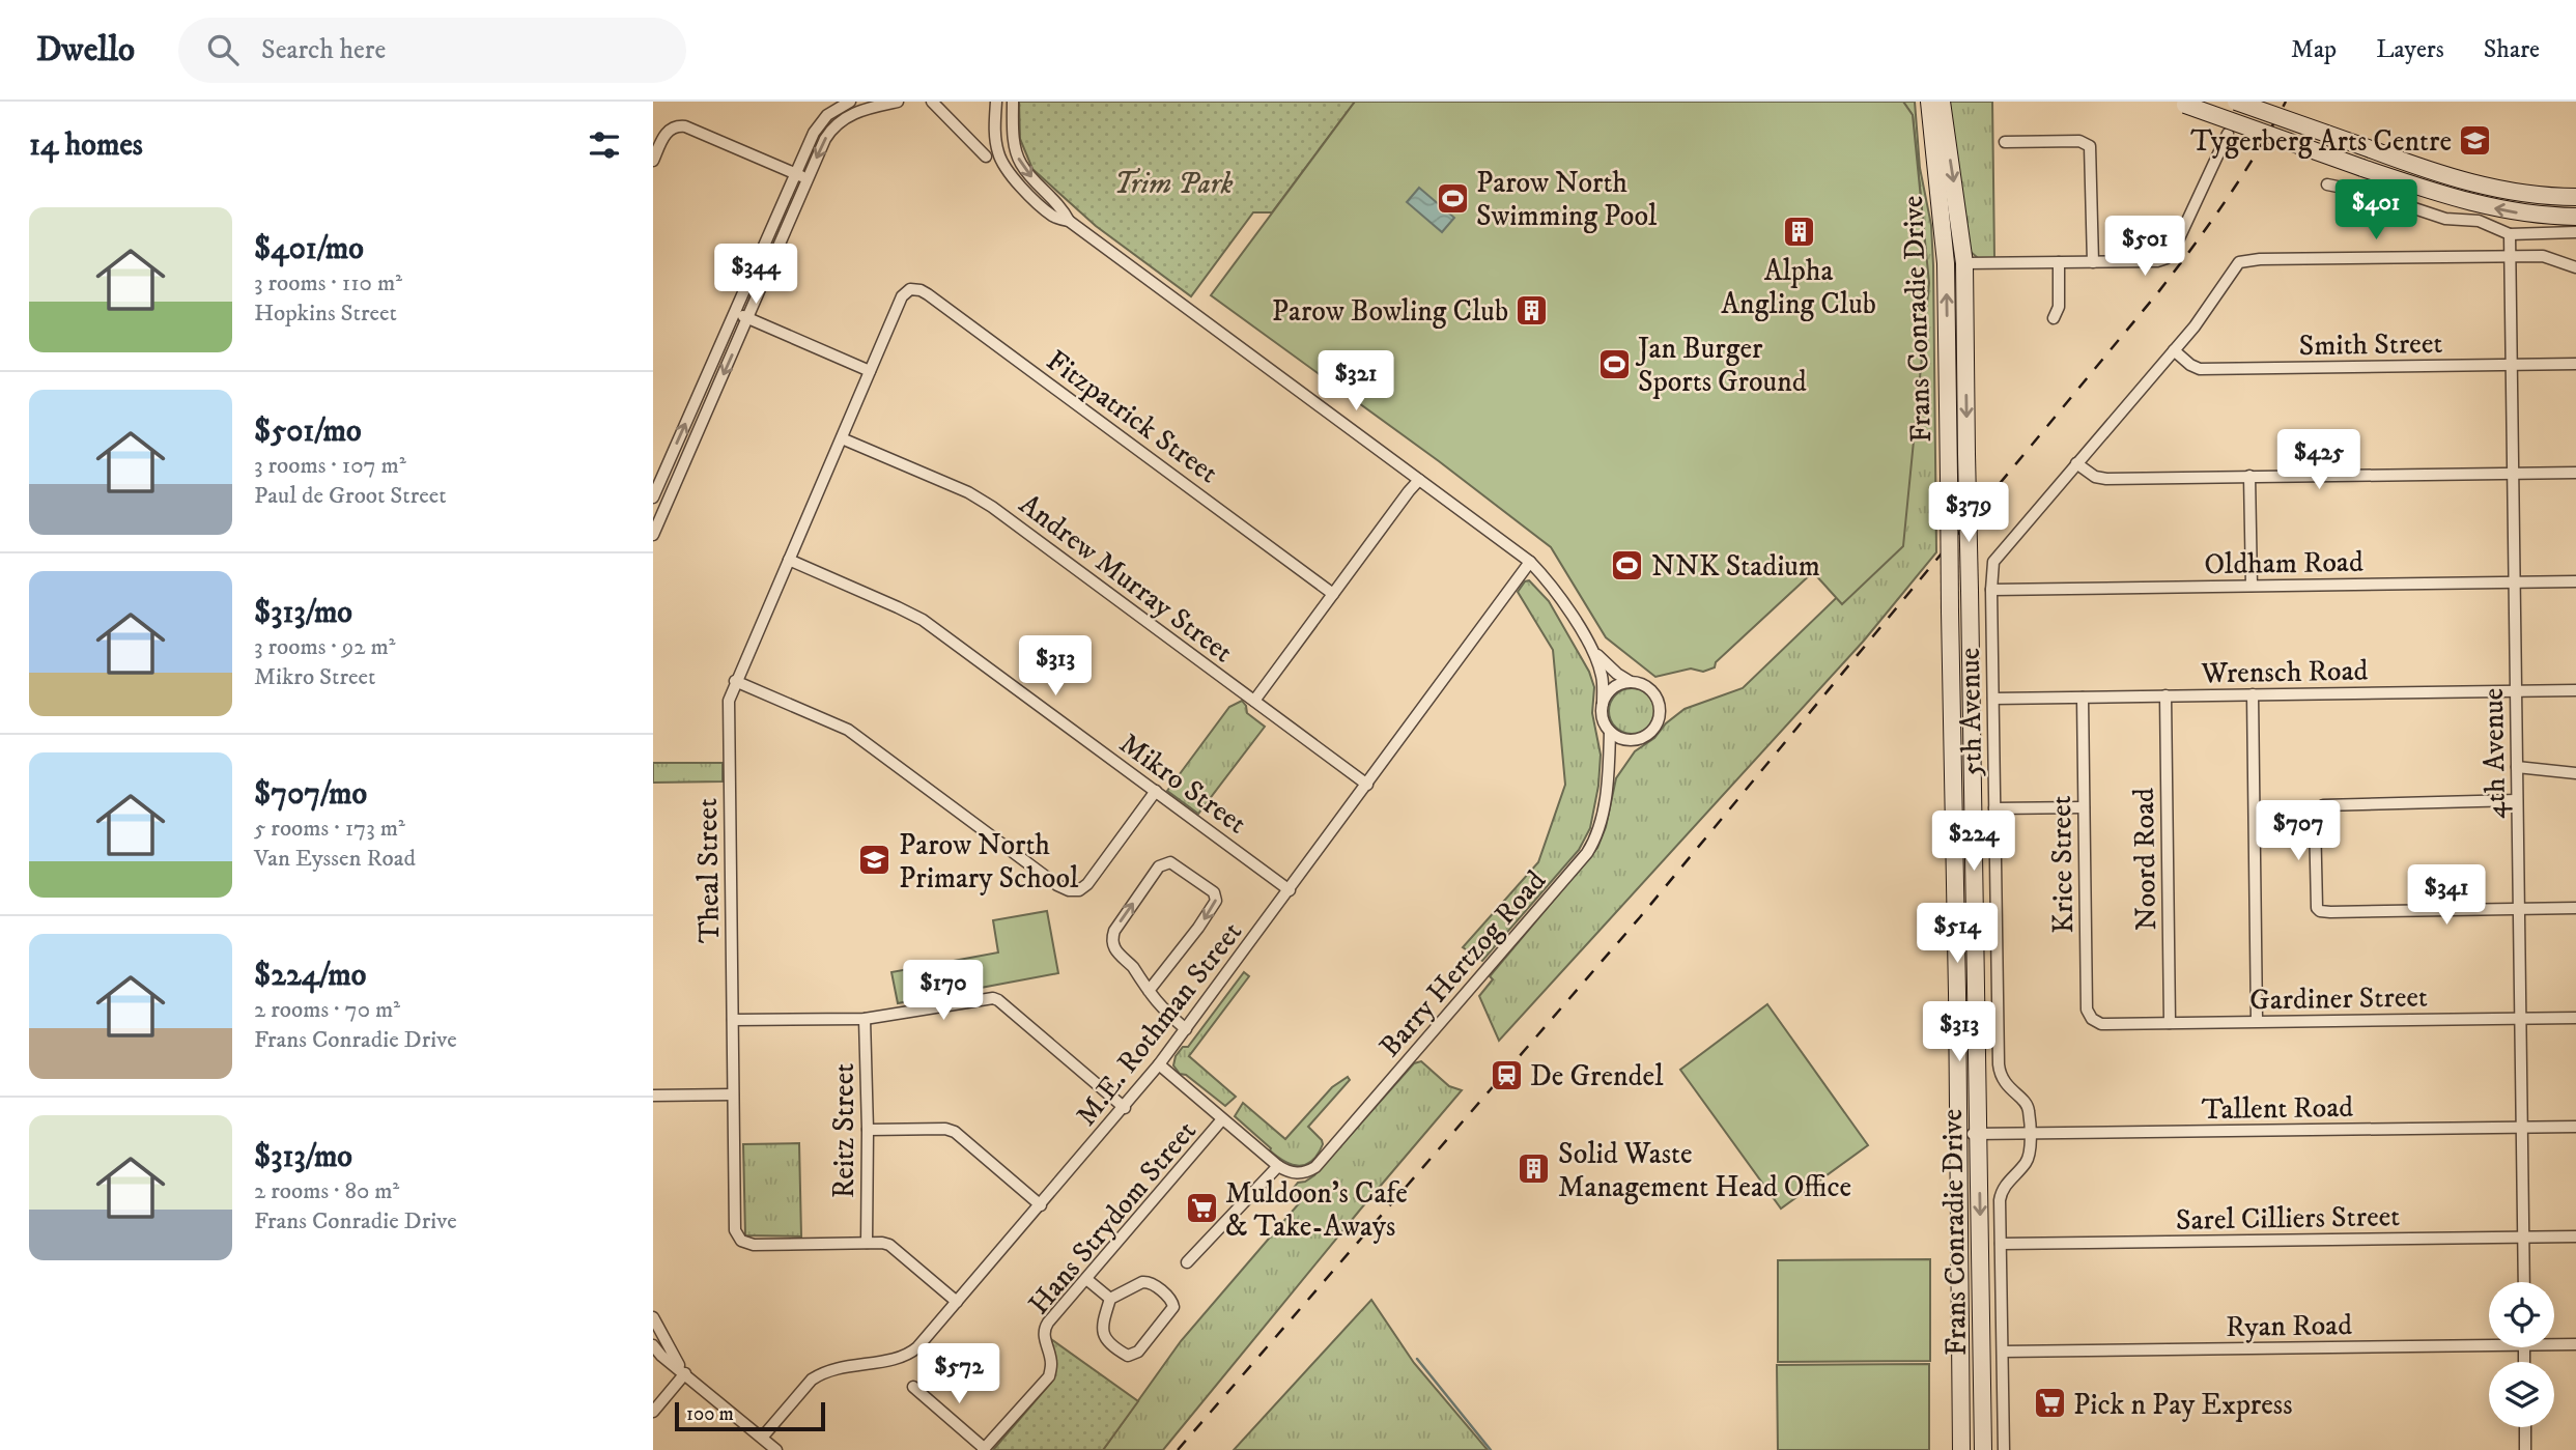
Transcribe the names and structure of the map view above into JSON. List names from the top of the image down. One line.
{"streets":{"main road":["Frans Conradie Drive"],"street":["Smith Street","Fitzpatrick Street","Oldham Road","Andrew Murray Street","Wrensch Road","5th Avenue","4th Avenue","Mikro Street","Noord Road","Krice Street","Theal Street","Barry Hertzog Road","Gardiner Street","M.E. Rothman Street","Tallent Road","Reitz Street","Hans Strydom Street","Sarel Cilliers Street","Ryan Road"]},"crossings":[["Frans Conradie Drive","Tallent Road"],["Smith Street","5th Avenue"],["Smith Street","4th Avenue"],["Fitzpatrick Street","Theal Street"],["Oldham Road","5th Avenue"],["Oldham Road","4th Avenue"],["Andrew Murray Street","Theal Street"],["Andrew Murray Street","M.E. Rothman Street"],["Wrensch Road","5th Avenue"],["Wrensch Road","4th Avenue"],["Wrensch Road","Noord Road"],["Wrensch Road","Krice Street"],["5th Avenue","4th Avenue"],["5th Avenue","Tallent Road"],["5th Avenue","Sarel Cilliers Street"],["5th Avenue","Ryan Road"],["4th Avenue","Gardiner Street"],["4th Avenue","Tallent Road"],["4th Avenue","Sarel Cilliers Street"],["Mikro Street","Theal Street"],["Mikro Street","M.E. Rothman Street"],["Noord Road","Gardiner Street"],["Krice Street","Gardiner Street"],["Theal Street","M.E. Rothman Street"],["Theal Street","Reitz Street"]],"parks":["Trim Park"],"places":{"school or university":["Tygerberg Arts Centre","Parow North Primary School"],"sports":["Parow North Swimming Pool","Jan Burger Sports Ground","NNK Stadium"],"building":["Alpha Angling Club","Parow Bowling Club","Solid Waste Management Head Office"],"station":["De Grendel"],"supermarket":["Muldoon's Cafe & Take-Aways","Pick n Pay Express"]},"scale_bar":"100 m","page":{"header":"Dwello","search":"Search here","nav":["Map","Layers","Share"],"heading":"14 homes","price":["$401","$501","$344","$321","$425","$379","$313","$707","$224","$341","$514","$170","$313","$572"],"list":[{"name":"$401/mo","note":"3 rooms · 110 m² · Hopkins Street"},{"name":"$501/mo","note":"3 rooms · 107 m² · Paul de Groot Street"},{"name":"$313/mo","note":"3 rooms · 92 m² · Mikro Street"},{"name":"$707/mo","note":"5 rooms · 173 m² · Van Eyssen Road"},{"name":"$224/mo","note":"2 rooms · 70 m² · Frans Conradie Drive"},{"name":"$313/mo","note":"2 rooms · 80 m² · Frans Conradie Drive"}],"scale":"100 m"}}
